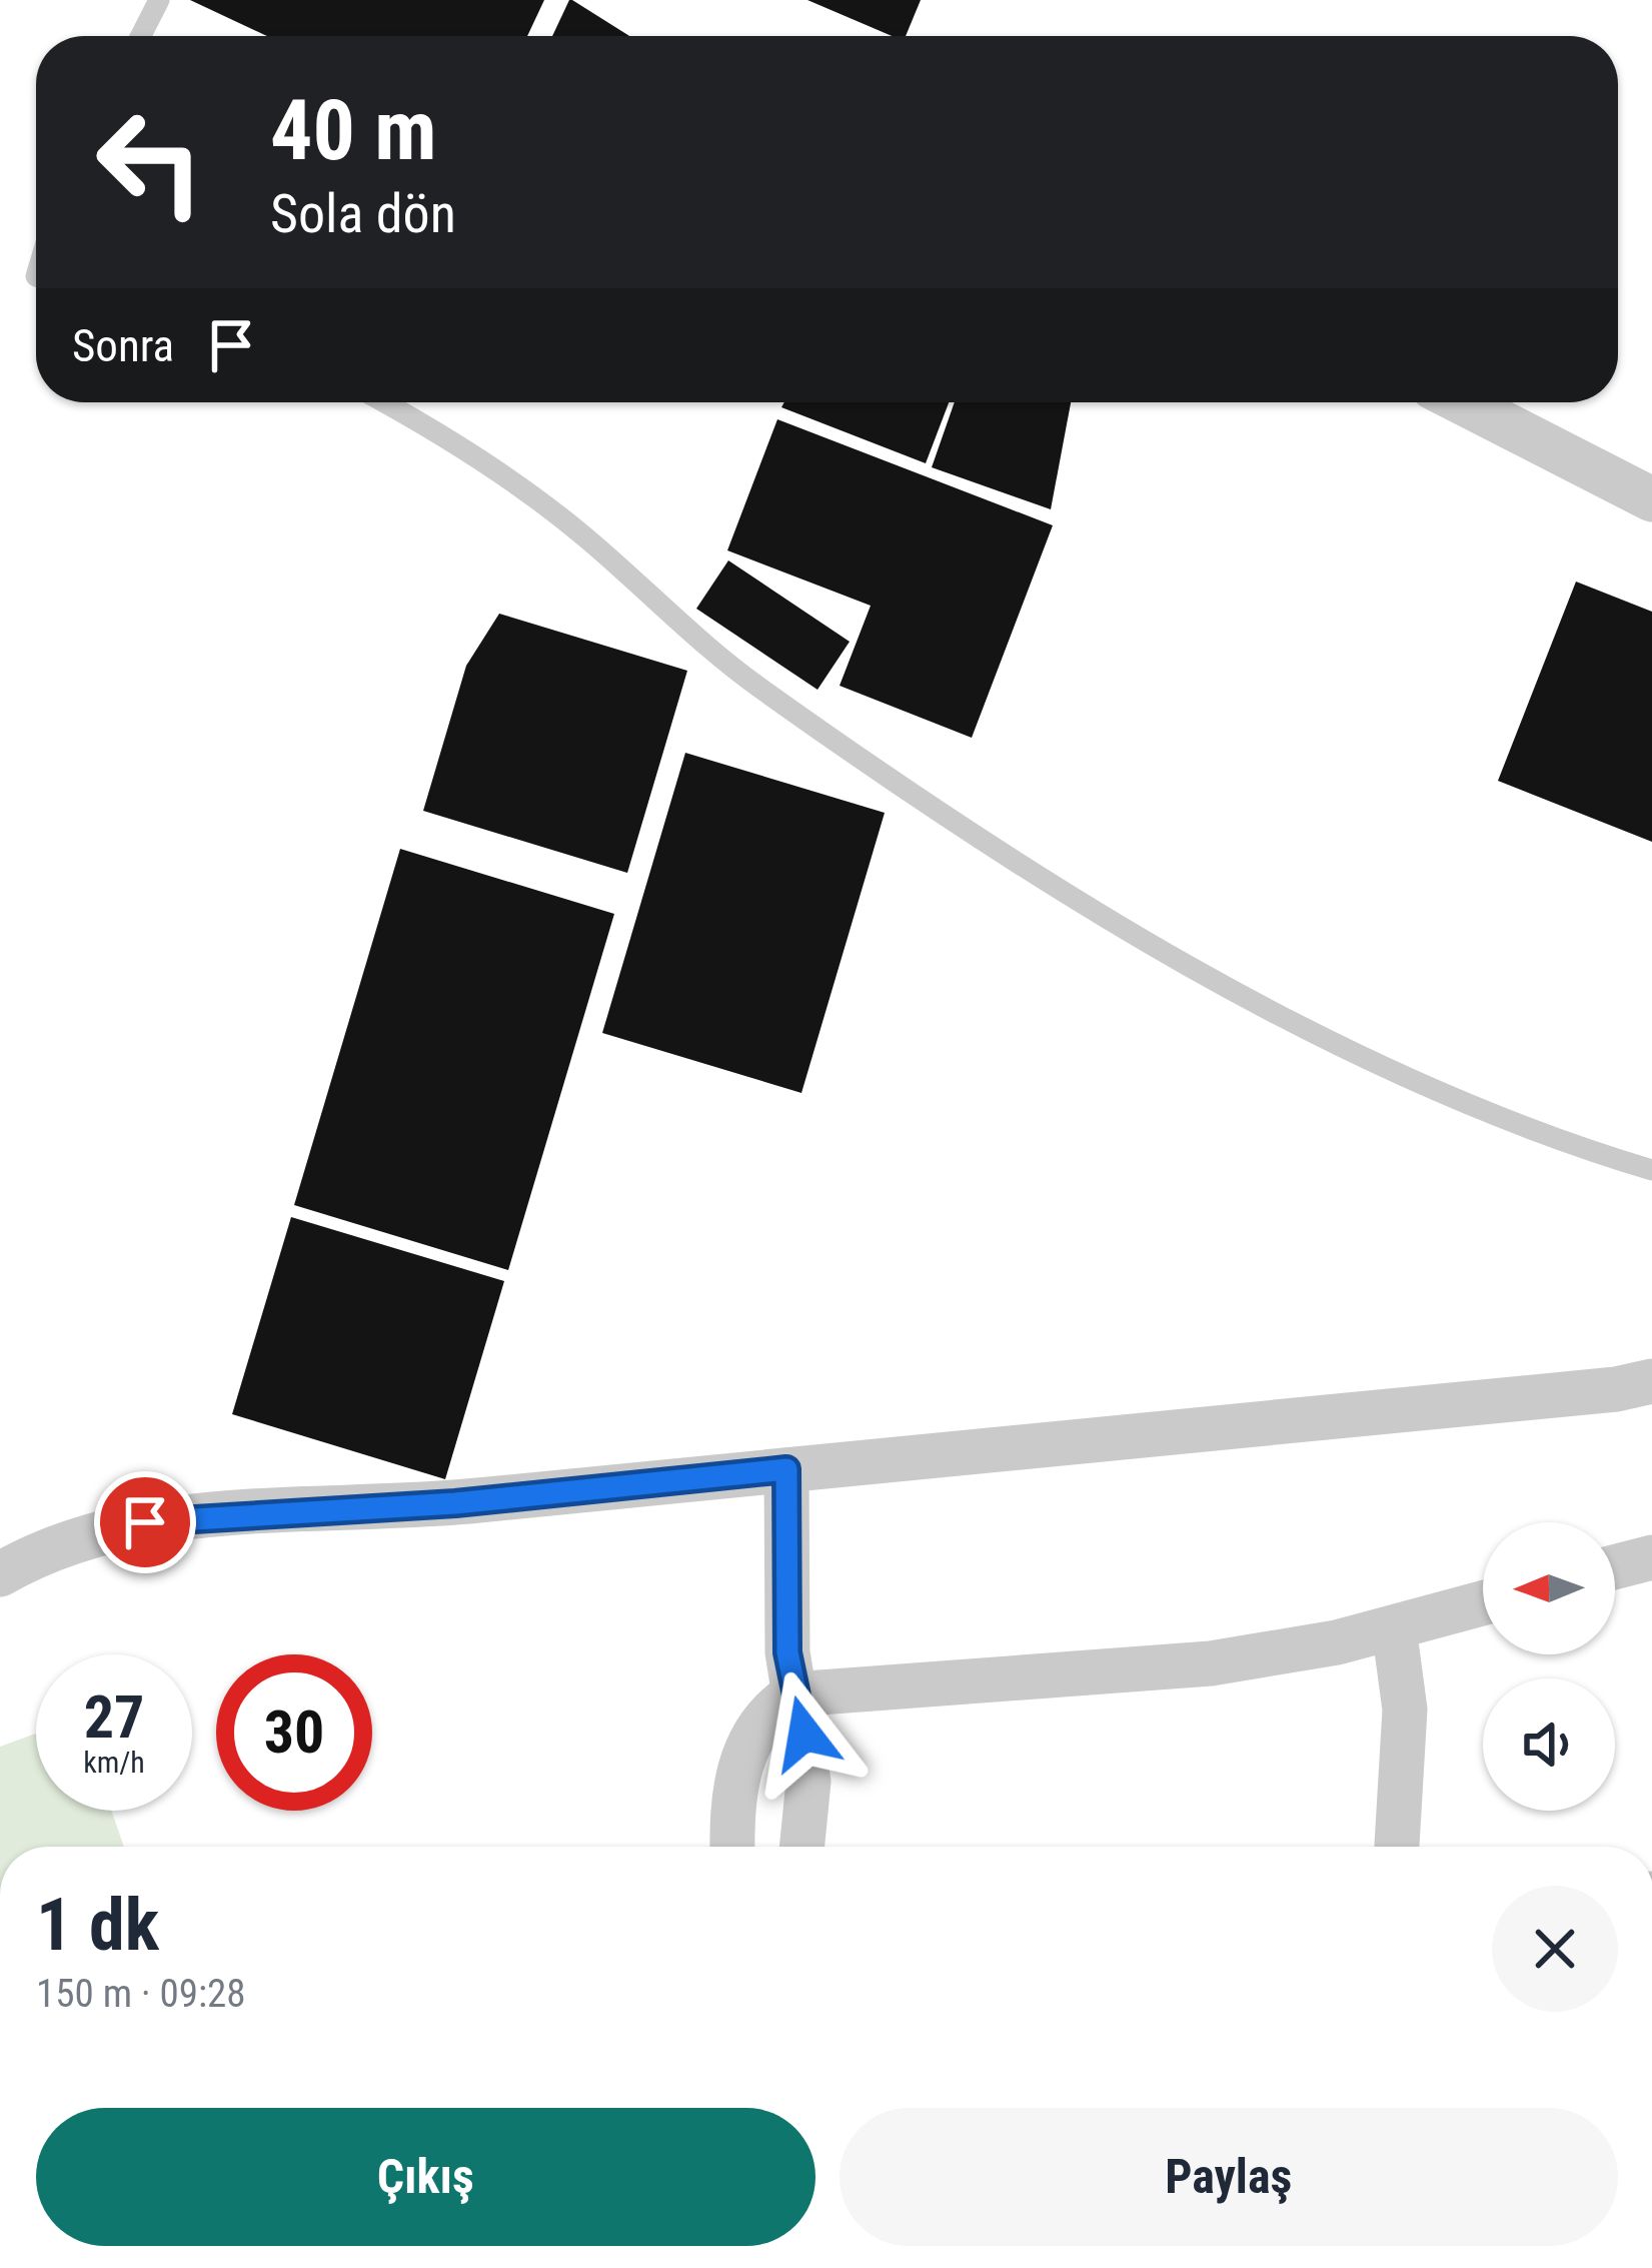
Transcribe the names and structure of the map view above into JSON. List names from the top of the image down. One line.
{"north":"left","page":{"turn":["40 m","Sola dön"],"then":"Sonra","speed":"27 km/h","limit":"30","heading":["1 dk","150 m · 09:28"],"buttons":["Çıkış","Paylaş"]}}
